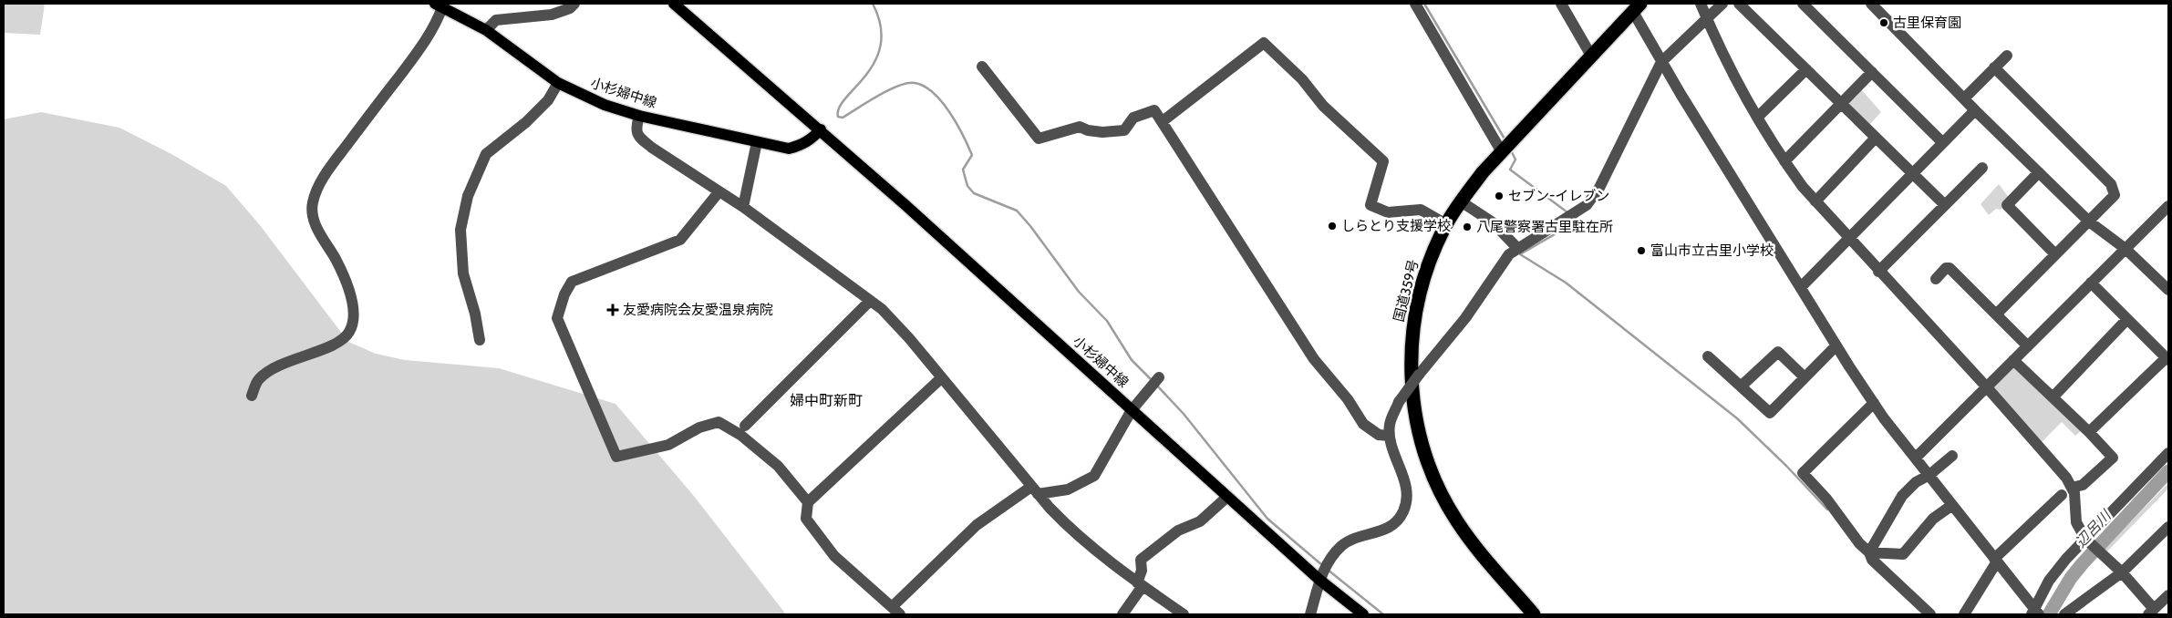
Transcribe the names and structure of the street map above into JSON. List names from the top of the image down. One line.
{"streets":{"highway":["国道359号"],"main road":["小杉婦中線"]},"districts":["婦中町新町"],"water":["辺呂川"],"places":{"other":["古里保育園","セブン-イレブン","しらとり支援学校","八尾警察署古里駐在所","富山市立古里小学校"],"health":["友愛病院会友愛温泉病院"]}}
